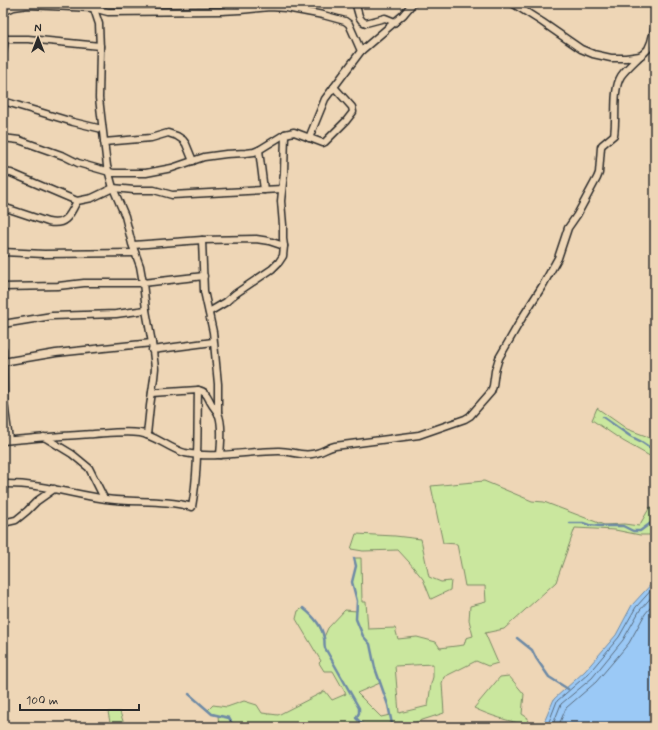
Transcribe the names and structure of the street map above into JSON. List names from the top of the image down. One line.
{"scale_bar":"100 m","north":"top"}
